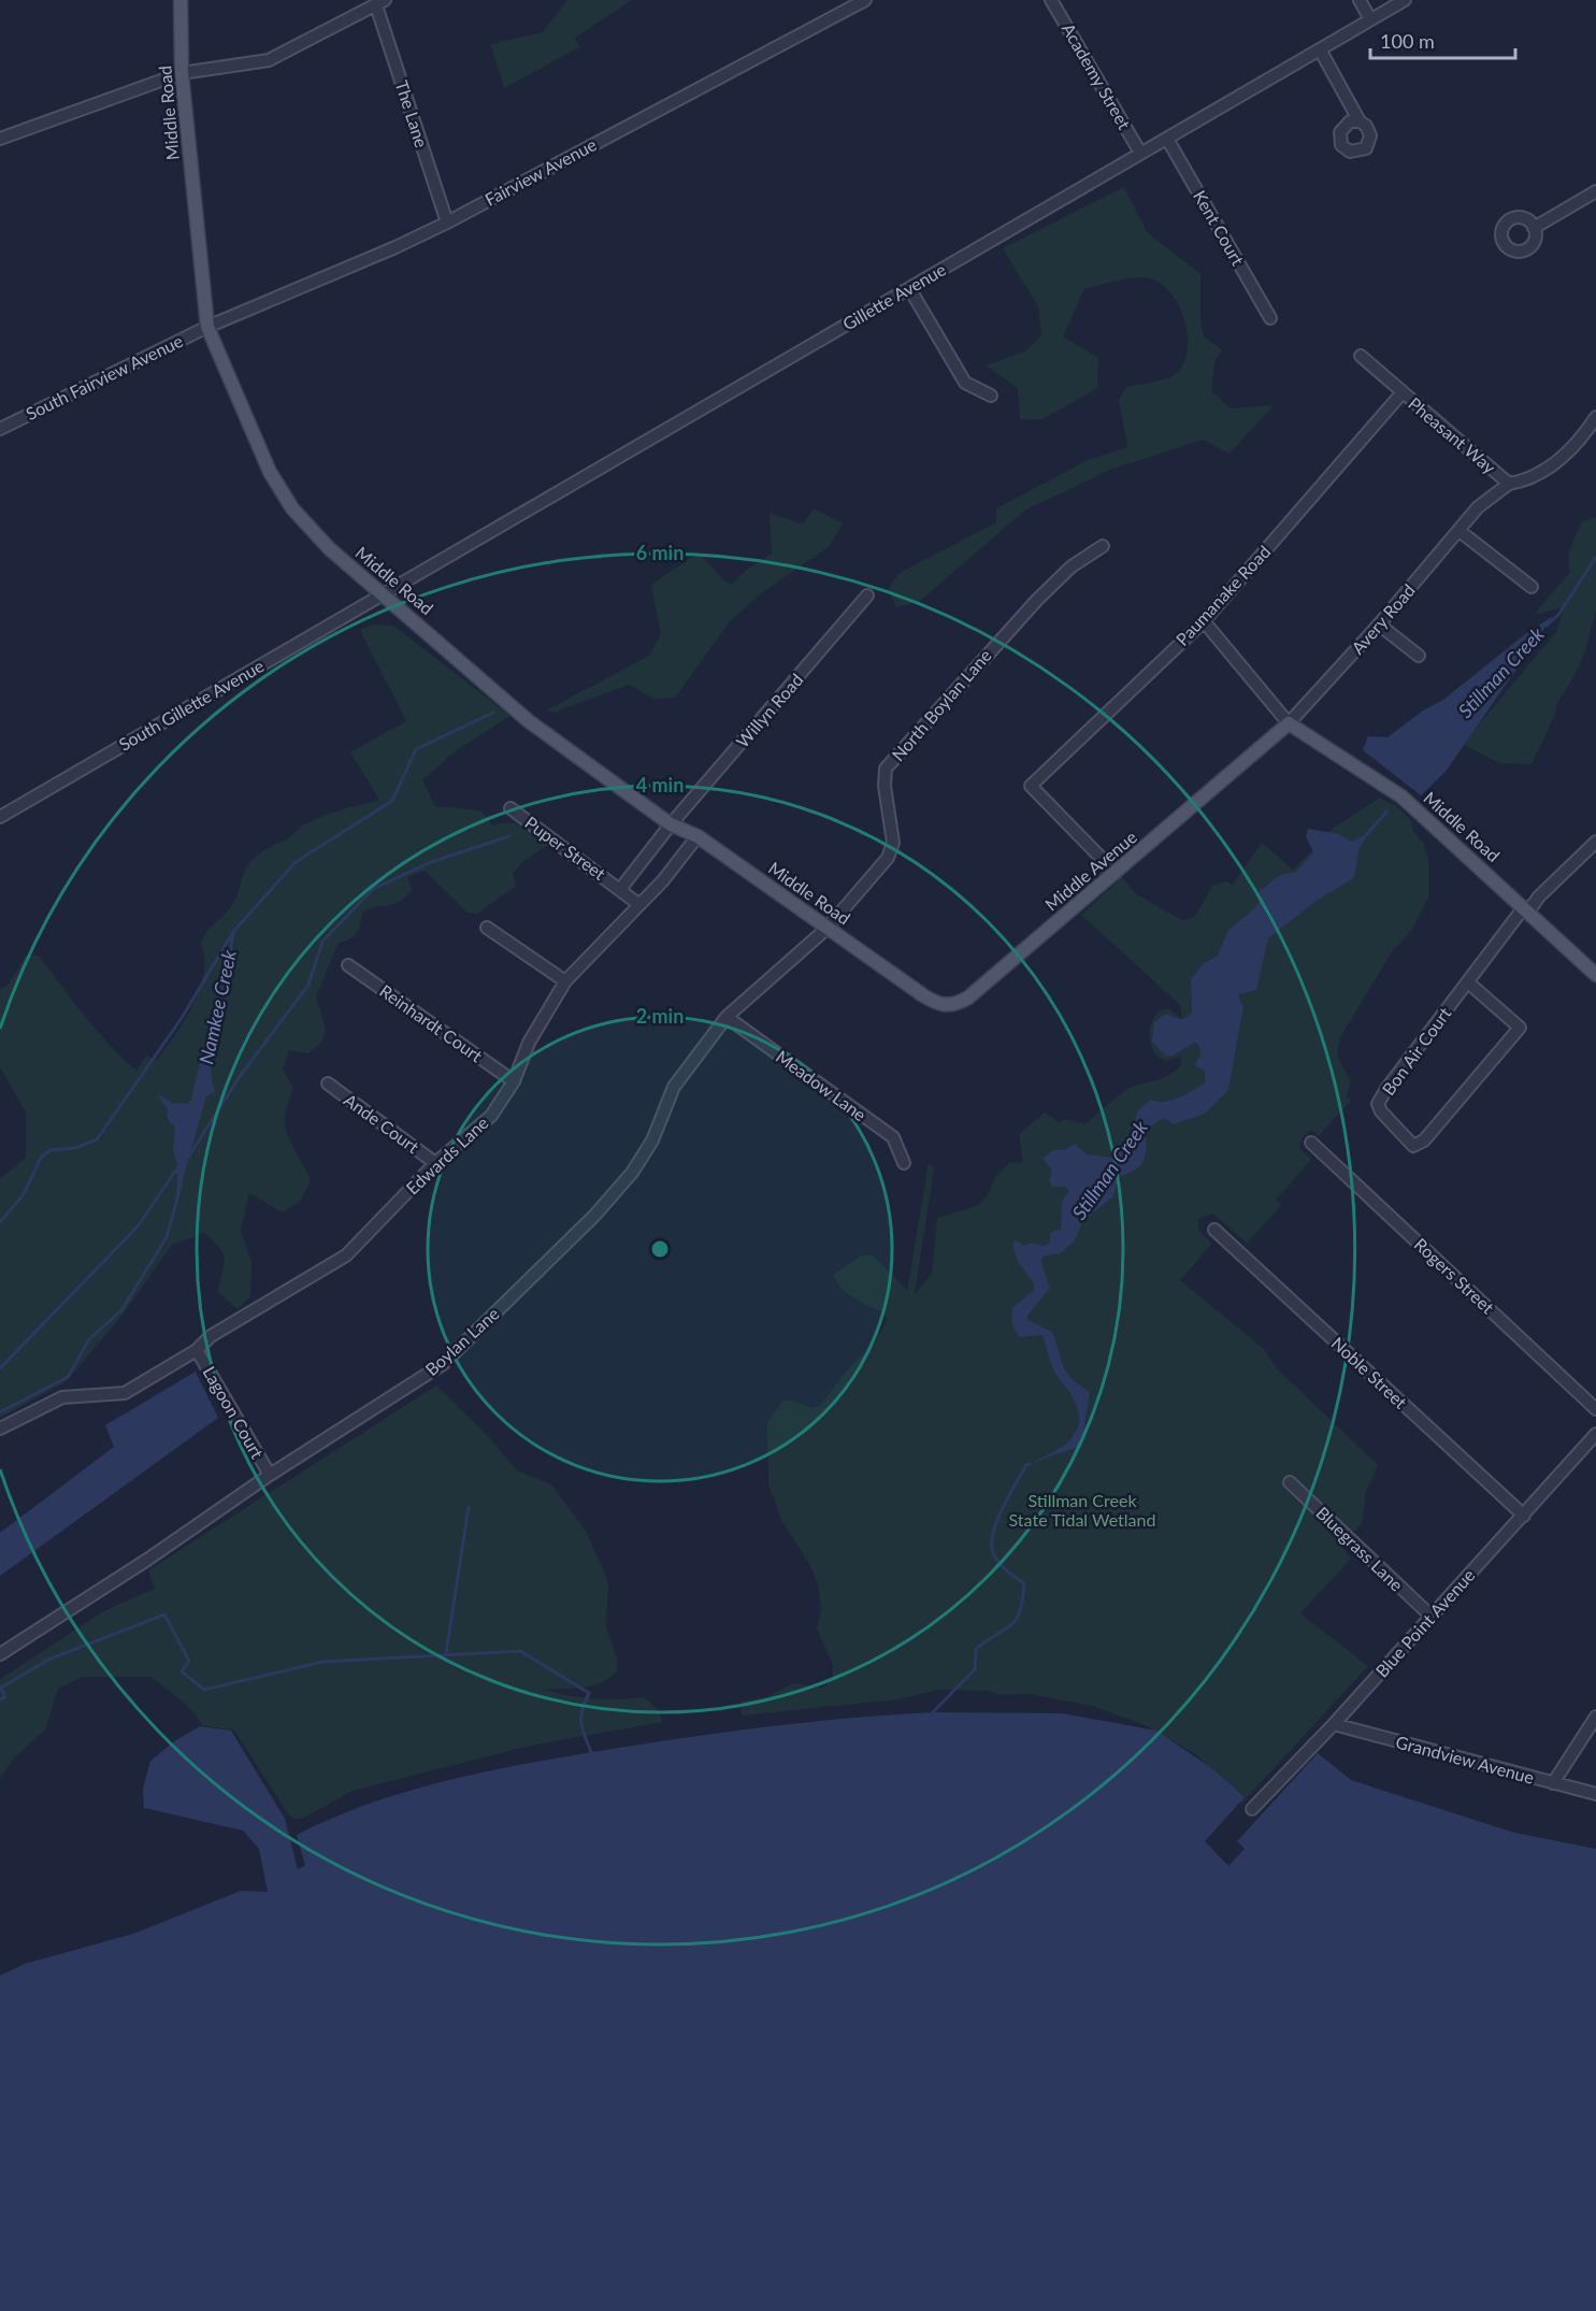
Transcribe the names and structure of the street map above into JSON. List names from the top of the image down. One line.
{"streets":{"main road":["Middle Road","Middle Avenue"],"street":["Academy Street","The Lane","Fairview Avenue","Kent Court","Gillette Avenue","South Fairview Avenue","Pheasant Way","Paumanake Road","Avery Road","South Gillette Avenue","North Boylan Lane","Willyn Road","Puper Street","Reinhardt Court","Bon Air Court","Meadow Lane","Ande Court","Edwards Lane","Rogers Street","Boylan Lane","Noble Street","Lagoon Court","Bluegrass Lane","Blue Point Avenue","Grandview Avenue"]},"crossings":[["Academy Street","Gillette Avenue"],["Middle Road","Fairview Avenue"],["Middle Road","Gillette Avenue"],["Middle Road","South Fairview Avenue"],["Middle Road","Avery Road"],["Middle Road","South Gillette Avenue"],["Middle Road","North Boylan Lane"],["Middle Road","Willyn Road"],["Middle Road","Middle Avenue"],["Middle Road","Edwards Lane"],["Middle Road","Boylan Lane"],["The Lane","Fairview Avenue"],["Fairview Avenue","South Fairview Avenue"],["Kent Court","Gillette Avenue"],["Gillette Avenue","South Gillette Avenue"],["Pheasant Way","Paumanake Road"],["Pheasant Way","Avery Road"],["Paumanake Road","Middle Avenue"],["Avery Road","Middle Avenue"],["North Boylan Lane","Boylan Lane"],["Willyn Road","Puper Street"],["Reinhardt Court","Edwards Lane"],["Meadow Lane","Boylan Lane"],["Ande Court","Edwards Lane"],["Edwards Lane","Lagoon Court"],["Boylan Lane","Lagoon Court"],["Noble Street","Blue Point Avenue"],["Bluegrass Lane","Blue Point Avenue"],["Blue Point Avenue","Grandview Avenue"]],"water":["Stillman Creek","Namkee Creek"],"parks":["Stillman Creek State Tidal Wetland"],"scale_bar":"100 m","rings":["6 min","4 min","2 min"]}
